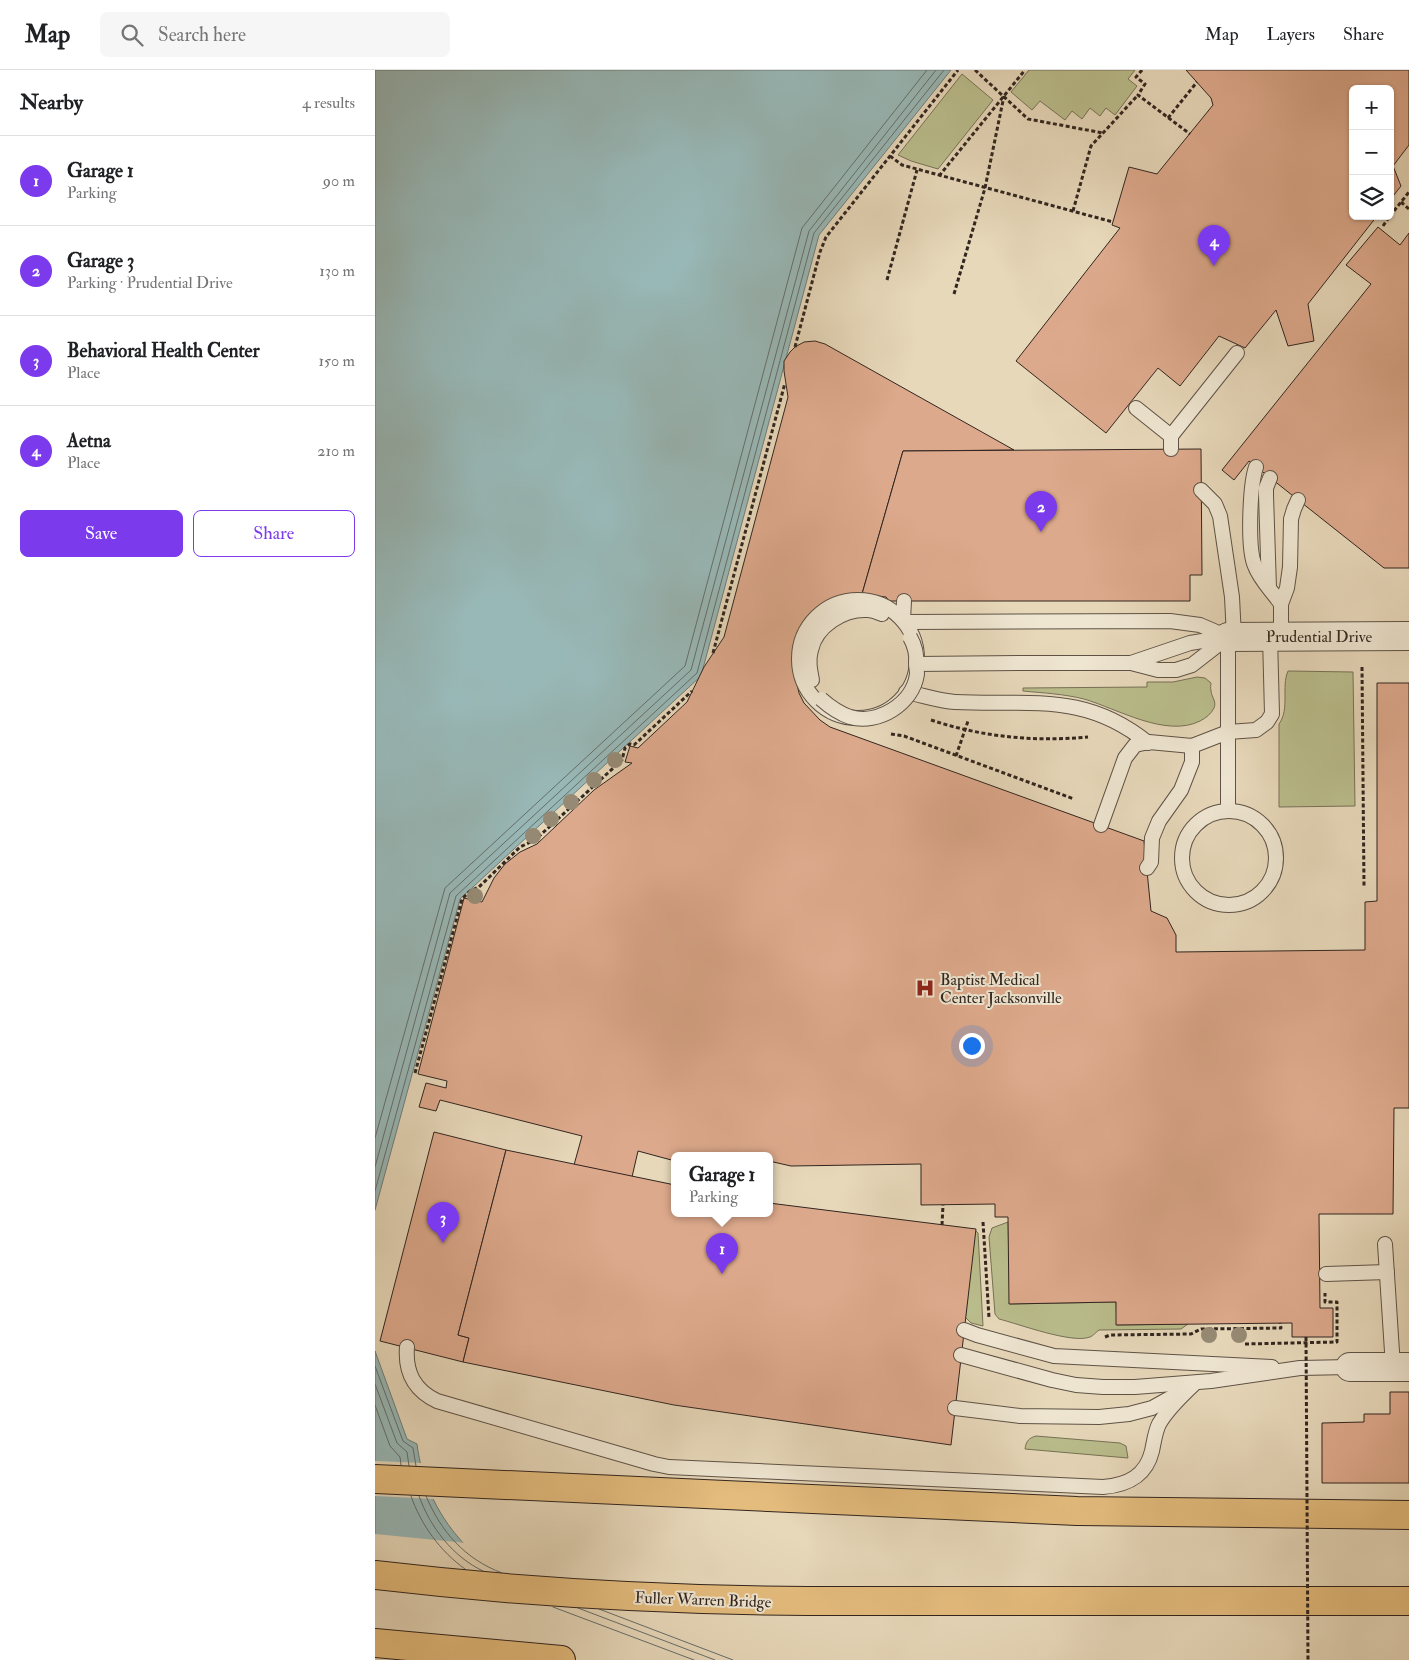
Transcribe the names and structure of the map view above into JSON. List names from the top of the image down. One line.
{"streets":{"highway":["Fuller Warren Bridge"],"street":["Prudential Drive"]},"places":{"hospital":["Baptist Medical Center Jacksonville"]},"page":{"header":"Map","search":"Search here","nav":["Map","Layers","Share"],"heading":["Nearby","4 results"],"map_buttons":["+","−"],"list":[{"mark":"1","name":"Garage 1","note":"Parking","value":"90 m"},{"mark":"2","name":"Garage 3","note":"Parking · Prudential Drive","value":"130 m"},{"mark":"3","name":"Behavioral Health Center","note":"Place","value":"150 m"},{"mark":"4","name":"Aetna","note":"Place","value":"210 m"}],"pins":["4","2","3","1"],"buttons":["Save","Share"],"popup":["Garage 1","Parking"]}}
